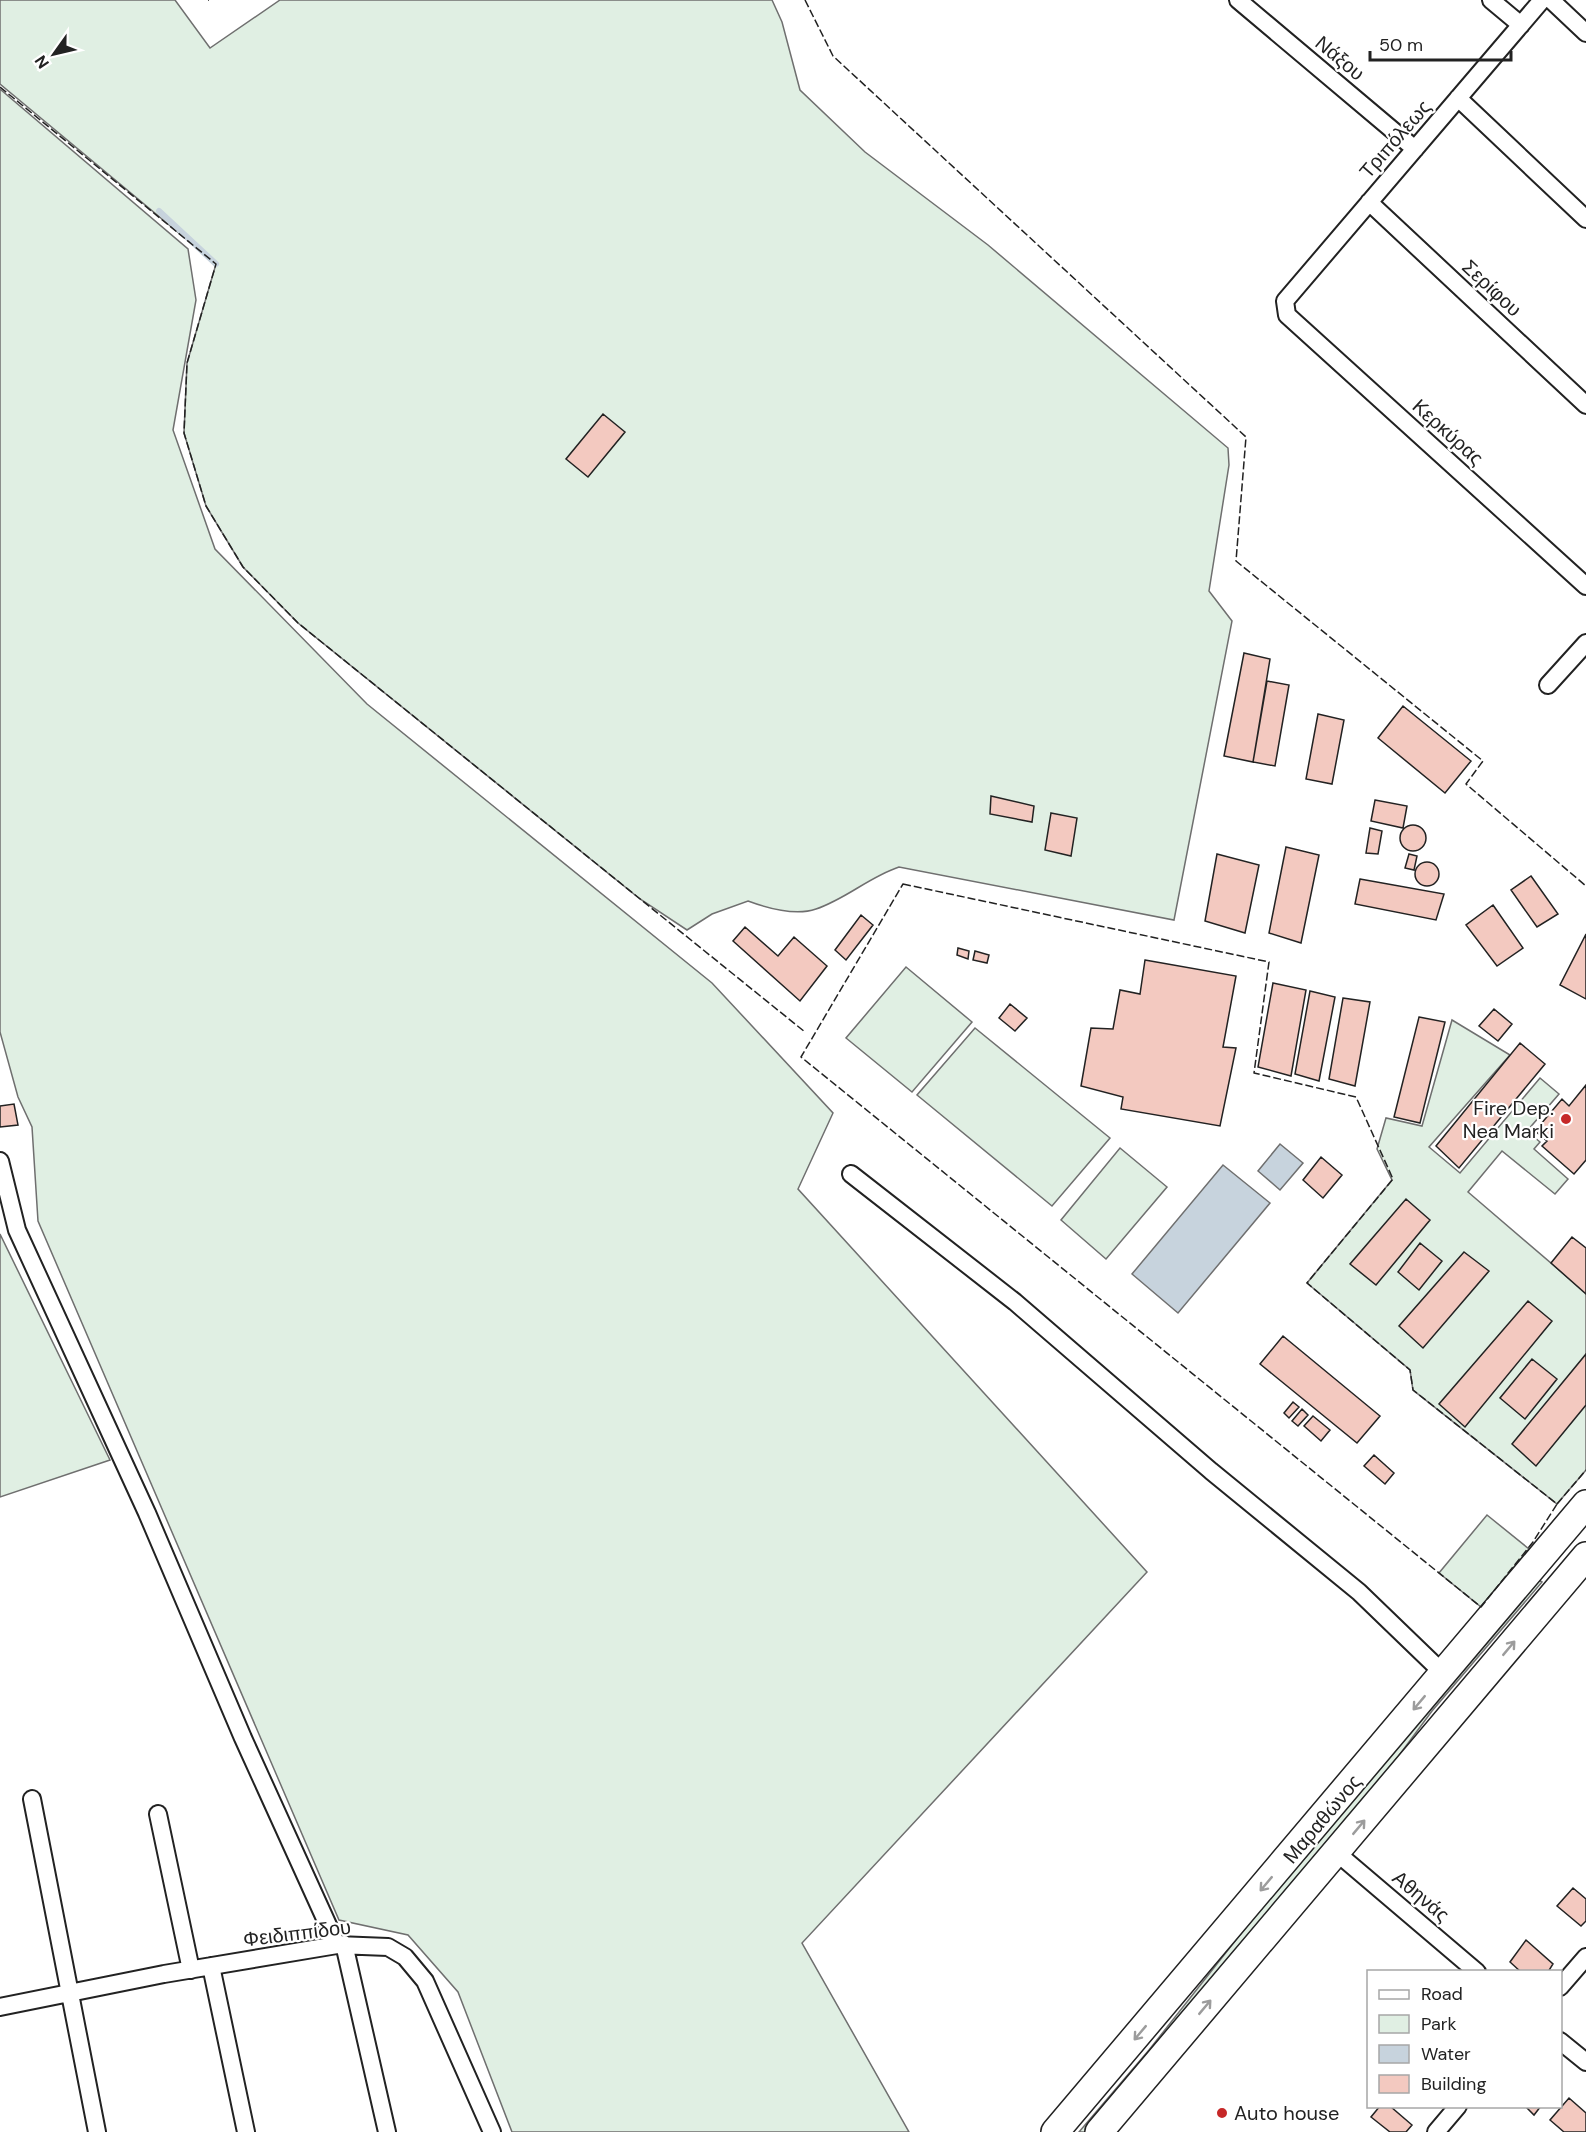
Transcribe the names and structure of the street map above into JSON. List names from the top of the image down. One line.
{"streets":{"main road":["Μαραθώνος"],"street":["Νάξου","Τριπόλεως","Σερίφου","Κερκύρας","Αθηνάς","Φειδιππίδου"]},"crossings":[["Νάξου","Τριπόλεως"],["Τριπόλεως","Σερίφου"],["Τριπόλεως","Κερκύρας"],["Μαραθώνος","Αθηνάς"]],"places":["Fire Dep. Nea Marki","Auto house"],"legend":["Road","Park","Water","Building"],"scale_bar":"50 m","north":"bottom left"}
